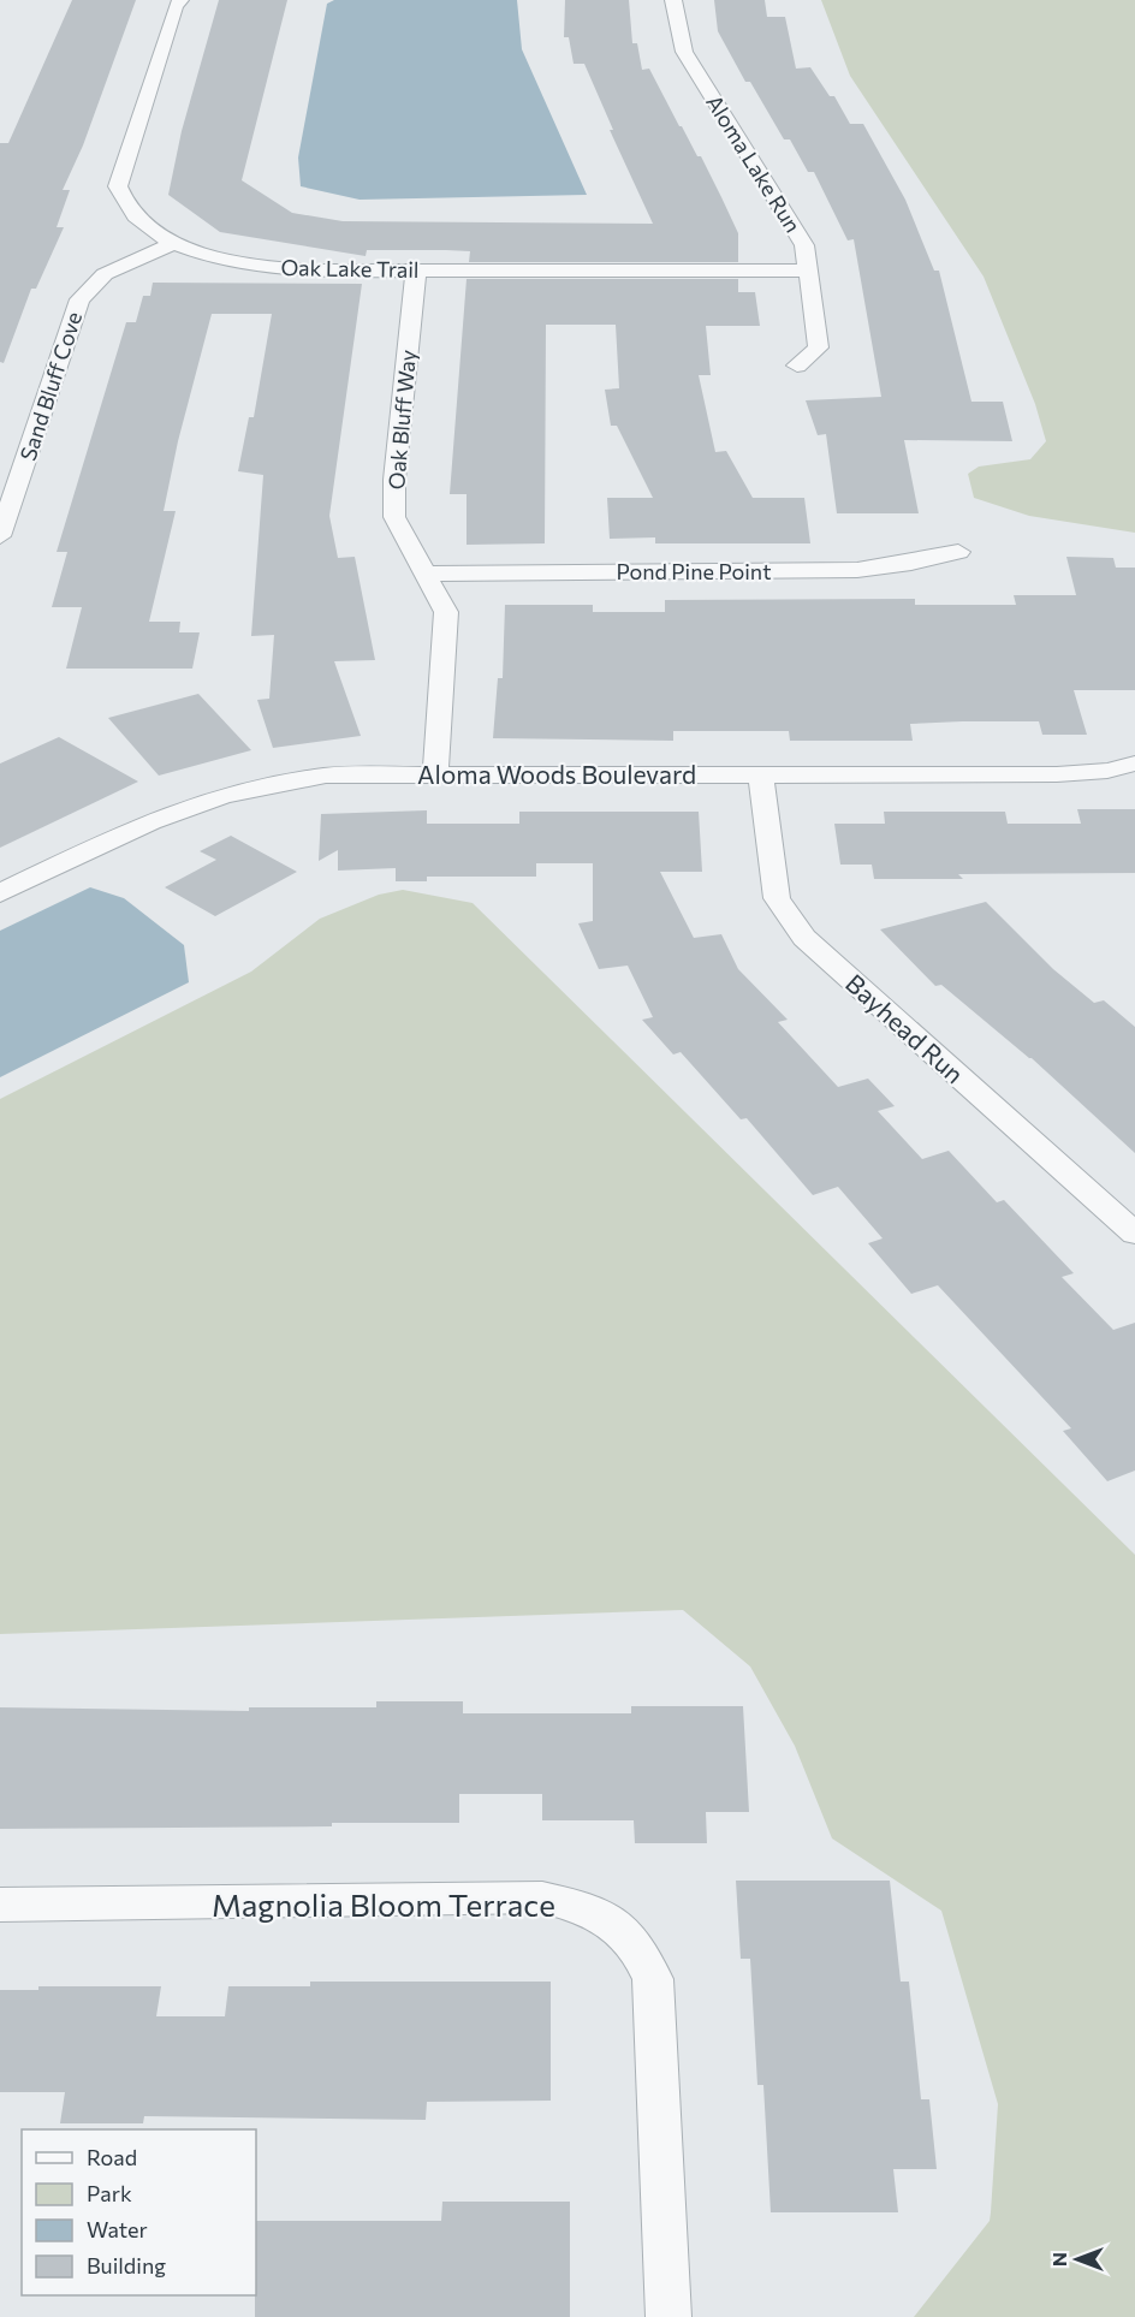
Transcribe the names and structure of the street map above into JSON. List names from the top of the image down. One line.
{"streets":{"street":["Aloma Lake Run","Oak Lake Trail","Sand Bluff Cove","Oak Bluff Way","Pond Pine Point","Aloma Woods Boulevard","Bayhead Run","Magnolia Bloom Terrace"]},"crossings":[["Aloma Lake Run","Oak Lake Trail"],["Oak Lake Trail","Sand Bluff Cove"],["Oak Lake Trail","Oak Bluff Way"],["Oak Bluff Way","Pond Pine Point"],["Oak Bluff Way","Aloma Woods Boulevard"],["Aloma Woods Boulevard","Bayhead Run"]],"legend":["Road","Park","Water","Building"],"north":"left"}
